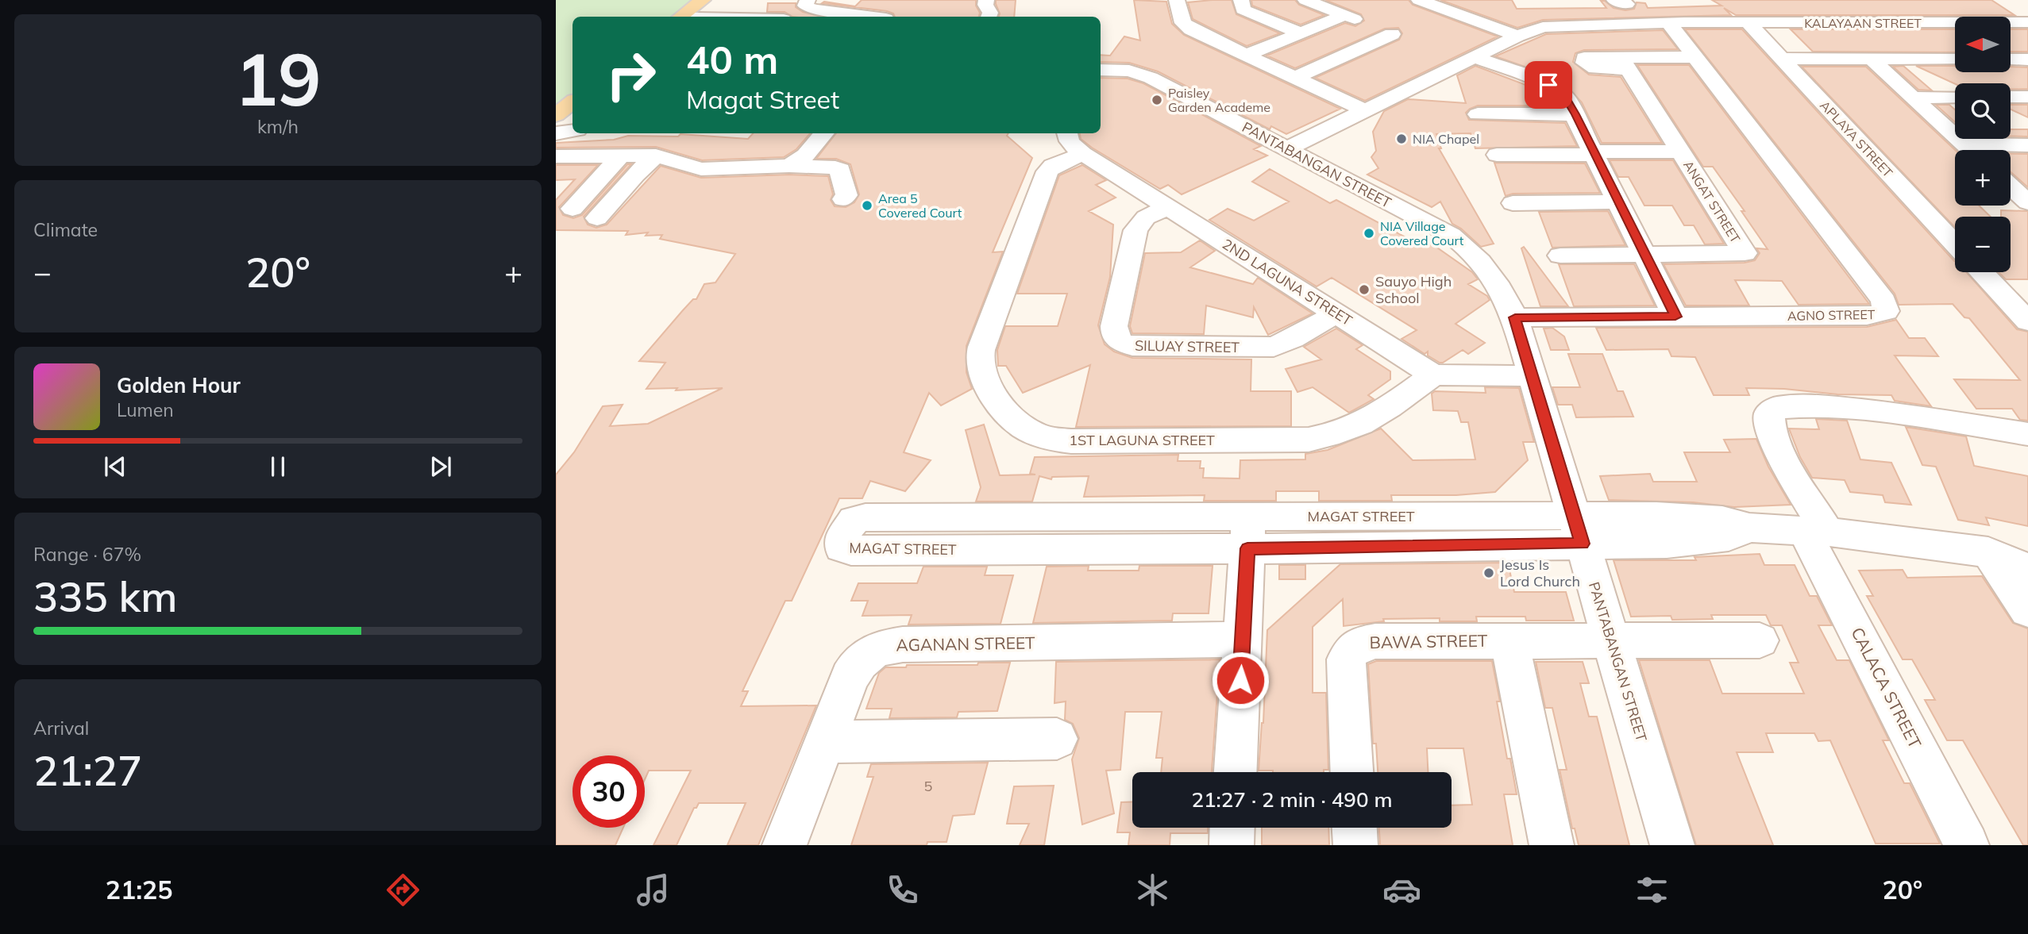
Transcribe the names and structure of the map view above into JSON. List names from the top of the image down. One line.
{"streets":{"street":["KALAYAAN STREET","APLAYA STREET","PANTABANGAN STREET","ANGAT STREET","2ND LAGUNA STREET","AGNO STREET","SILUAY STREET","1ST LAGUNA STREET","MAGAT STREET","BAWA STREET","AGANAN STREET","CALACA STREET"]},"crossings":[["KALAYAAN STREET","APLAYA STREET"],["KALAYAAN STREET","PANTABANGAN STREET"],["KALAYAAN STREET","AGNO STREET"],["PANTABANGAN STREET","AGNO STREET"],["PANTABANGAN STREET","MAGAT STREET"],["PANTABANGAN STREET","BAWA STREET"],["ANGAT STREET","AGNO STREET"],["2ND LAGUNA STREET","SILUAY STREET"],["2ND LAGUNA STREET","1ST LAGUNA STREET"],["MAGAT STREET","CALACA STREET"]],"places":["Paisley Garden Academe","NIA Chapel","Area 5 Covered Court","NIA Village Covered Court","Sauyo High School","Jesus Is Lord Church"],"house_numbers":["5"],"north":"left","page":{"tile":[["19","km/h"],"Climate",["Range · 67%","335 km"],["Arrival","21:27"]],"map_buttons":["+","−"],"turn":["40 m","Magat Street"],"heat":["−","20°","+"],"song":["Golden Hour","Lumen"],"limit":"30","trip":"21:27 · 2 min · 490 m","tabs":["21:25","20°"]}}
